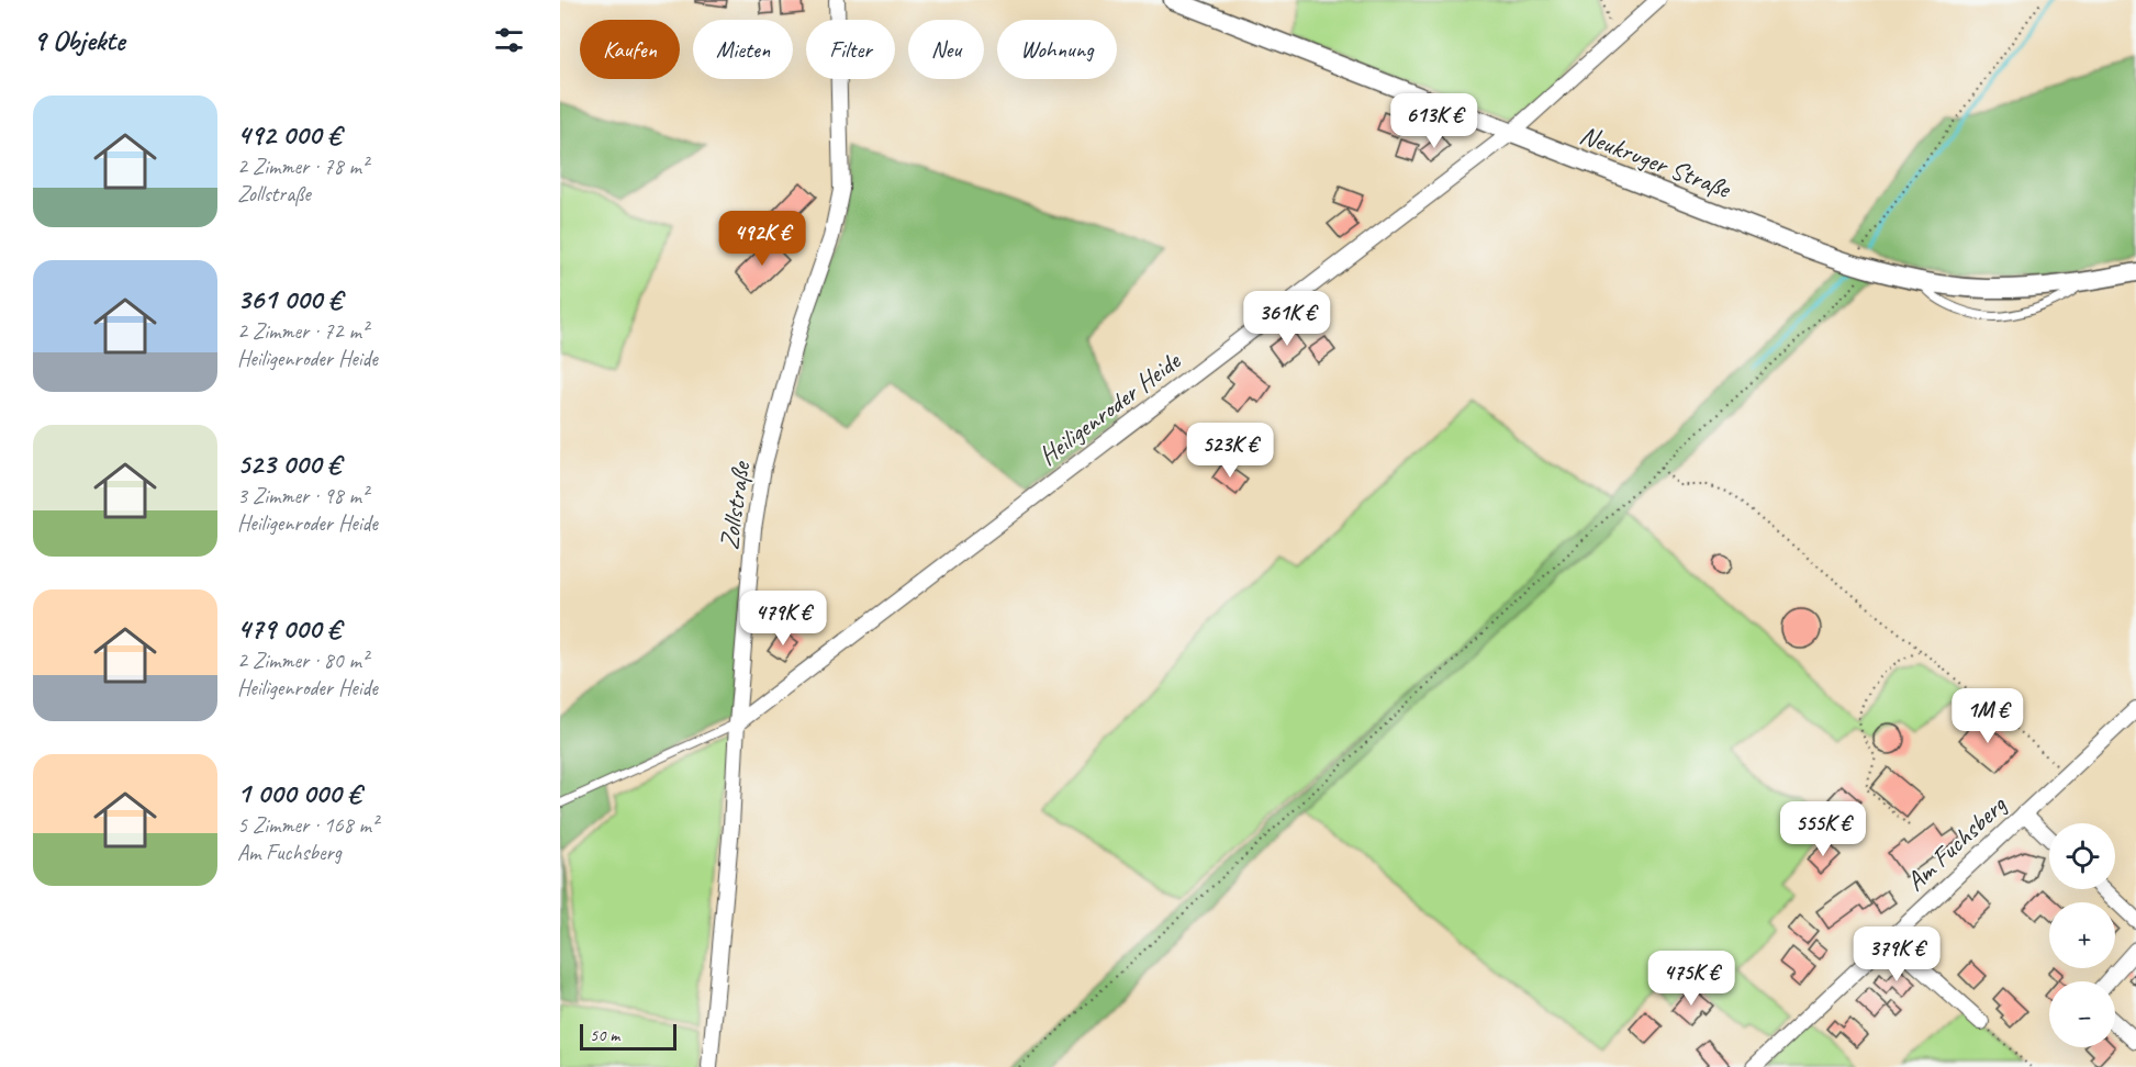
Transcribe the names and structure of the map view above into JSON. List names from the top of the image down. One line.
{"streets":{"street":["Neukruger Straße","Heiligenroder Heide","Zollstraße","Am Fuchsberg"]},"crossings":[["Neukruger Straße","Heiligenroder Heide"],["Heiligenroder Heide","Zollstraße"]],"scale_bar":"50 m","page":{"heading":"9 Objekte","chip":["Kaufen","Mieten","Filter","Neu","Wohnung"],"list":[{"name":"492 000 €","note":"2 Zimmer · 78 m² · Zollstraße"},{"name":"361 000 €","note":"2 Zimmer · 72 m² · Heiligenroder Heide"},{"name":"523 000 €","note":"3 Zimmer · 98 m² · Heiligenroder Heide"},{"name":"479 000 €","note":"2 Zimmer · 80 m² · Heiligenroder Heide"},{"name":"1 000 000 €","note":"5 Zimmer · 168 m² · Am Fuchsberg"}],"price":["613K €","492K €","361K €","523K €","479K €","1M €","555K €","379K €","475K €"],"map_buttons":["+","−"],"scale":"50 m"}}
